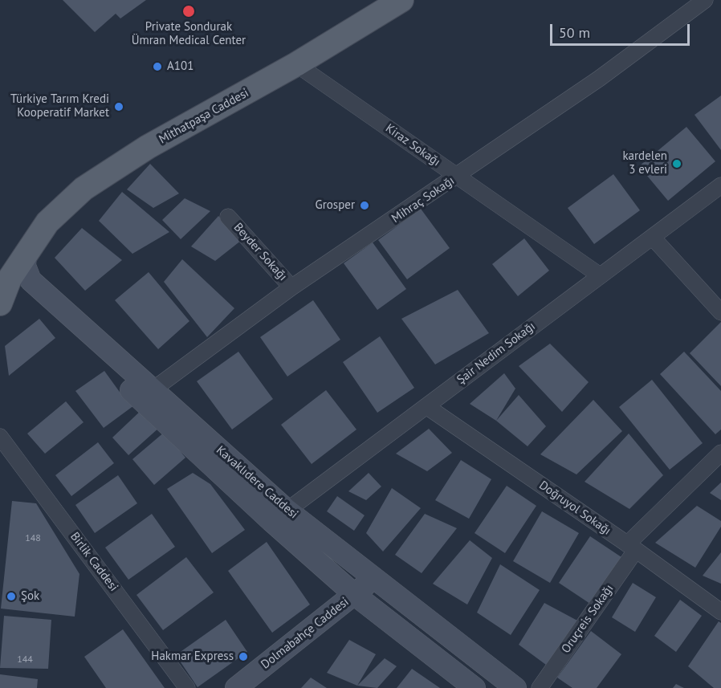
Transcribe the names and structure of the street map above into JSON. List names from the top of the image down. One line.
{"streets":{"main road":["Mithatpaşa Caddesi","Kavaklıdere Caddesi","Dolmabahçe Caddesi"],"street":["Kiraz Sokağı","Mihraç Sokağı","Beyder Sokağı","Şair Nedim Sokağı","Doğruyol Sokağı","Birlik Caddesi","Oruçreis Sokağı"]},"crossings":[["Mithatpaşa Caddesi","Kiraz Sokağı"],["Mithatpaşa Caddesi","Kavaklıdere Caddesi"],["Kiraz Sokağı","Mihraç Sokağı"],["Kiraz Sokağı","Şair Nedim Sokağı"],["Mihraç Sokağı","Beyder Sokağı"],["Mihraç Sokağı","Kavaklıdere Caddesi"],["Şair Nedim Sokağı","Kavaklıdere Caddesi"],["Şair Nedim Sokağı","Doğruyol Sokağı"],["Kavaklıdere Caddesi","Dolmabahçe Caddesi"],["Doğruyol Sokağı","Oruçreis Sokağı"]],"places":["Private Sondurak Ümran Medical Center","A101","Türkiye Tarım Kredi Kooperatif Market","kardelen 3 evleri","Grosper","Şok","Hakmar Express"],"house_numbers":["148","144"],"scale_bar":"50 m"}
